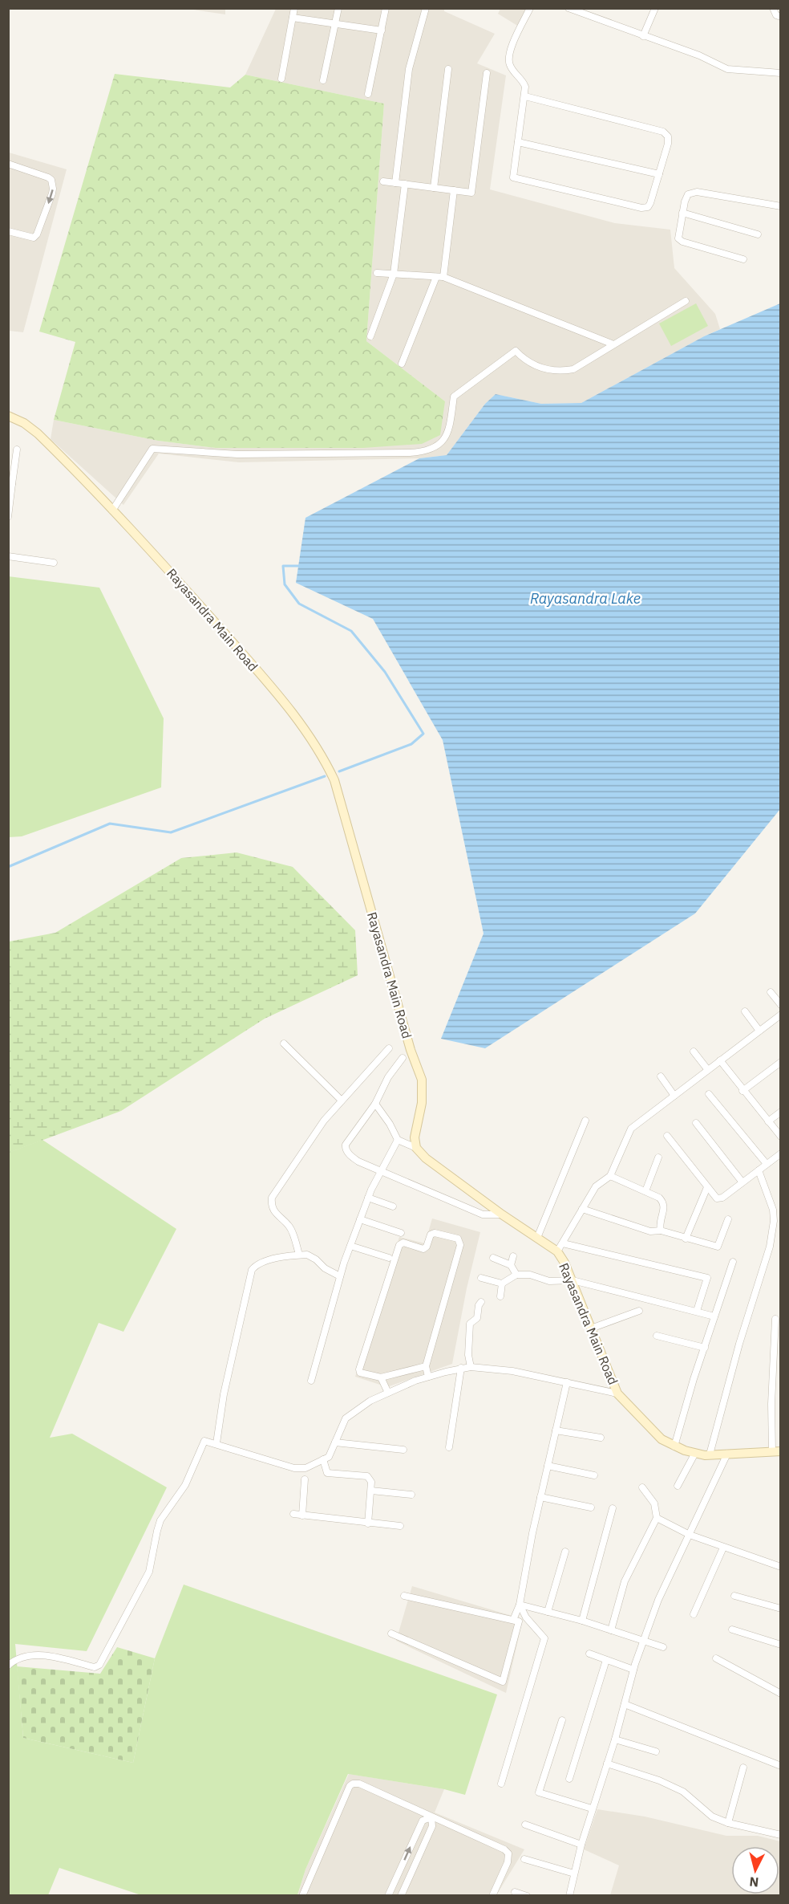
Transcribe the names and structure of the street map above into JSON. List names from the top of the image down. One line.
{"streets":{"street":["Rayasandra Main Road"]},"water":["Rayasandra Lake"],"north":"bottom"}
